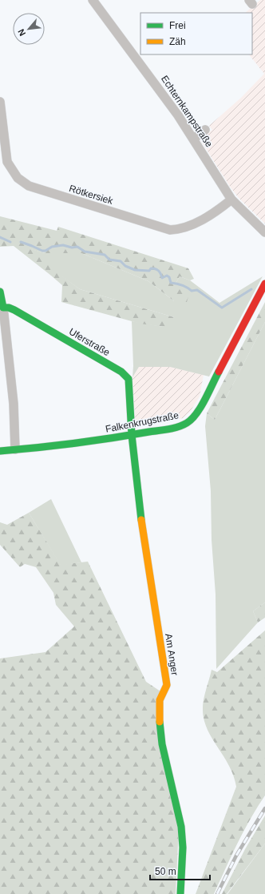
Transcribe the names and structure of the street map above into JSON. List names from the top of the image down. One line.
{"streets":{"street":["Echternkampstraße","Rötkersiek","Uferstraße","Falkenkrugstraße","Am Anger"]},"crossings":[["Echternkampstraße","Rötkersiek"],["Uferstraße","Falkenkrugstraße"],["Uferstraße","Am Anger"],["Falkenkrugstraße","Am Anger"]],"legend":["Frei","Zäh"],"scale_bar":"50 m","north":"bottom left"}
